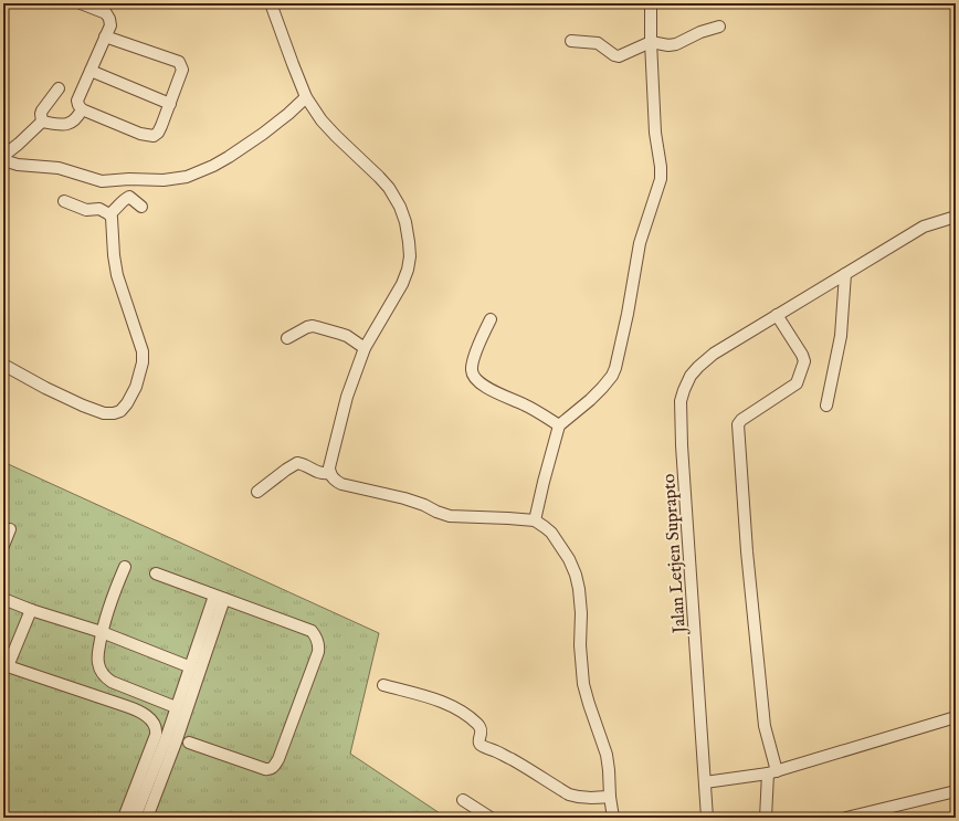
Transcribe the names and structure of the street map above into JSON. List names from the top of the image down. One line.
{"streets":{"street":["Jalan Letjen Suprapto"]}}
